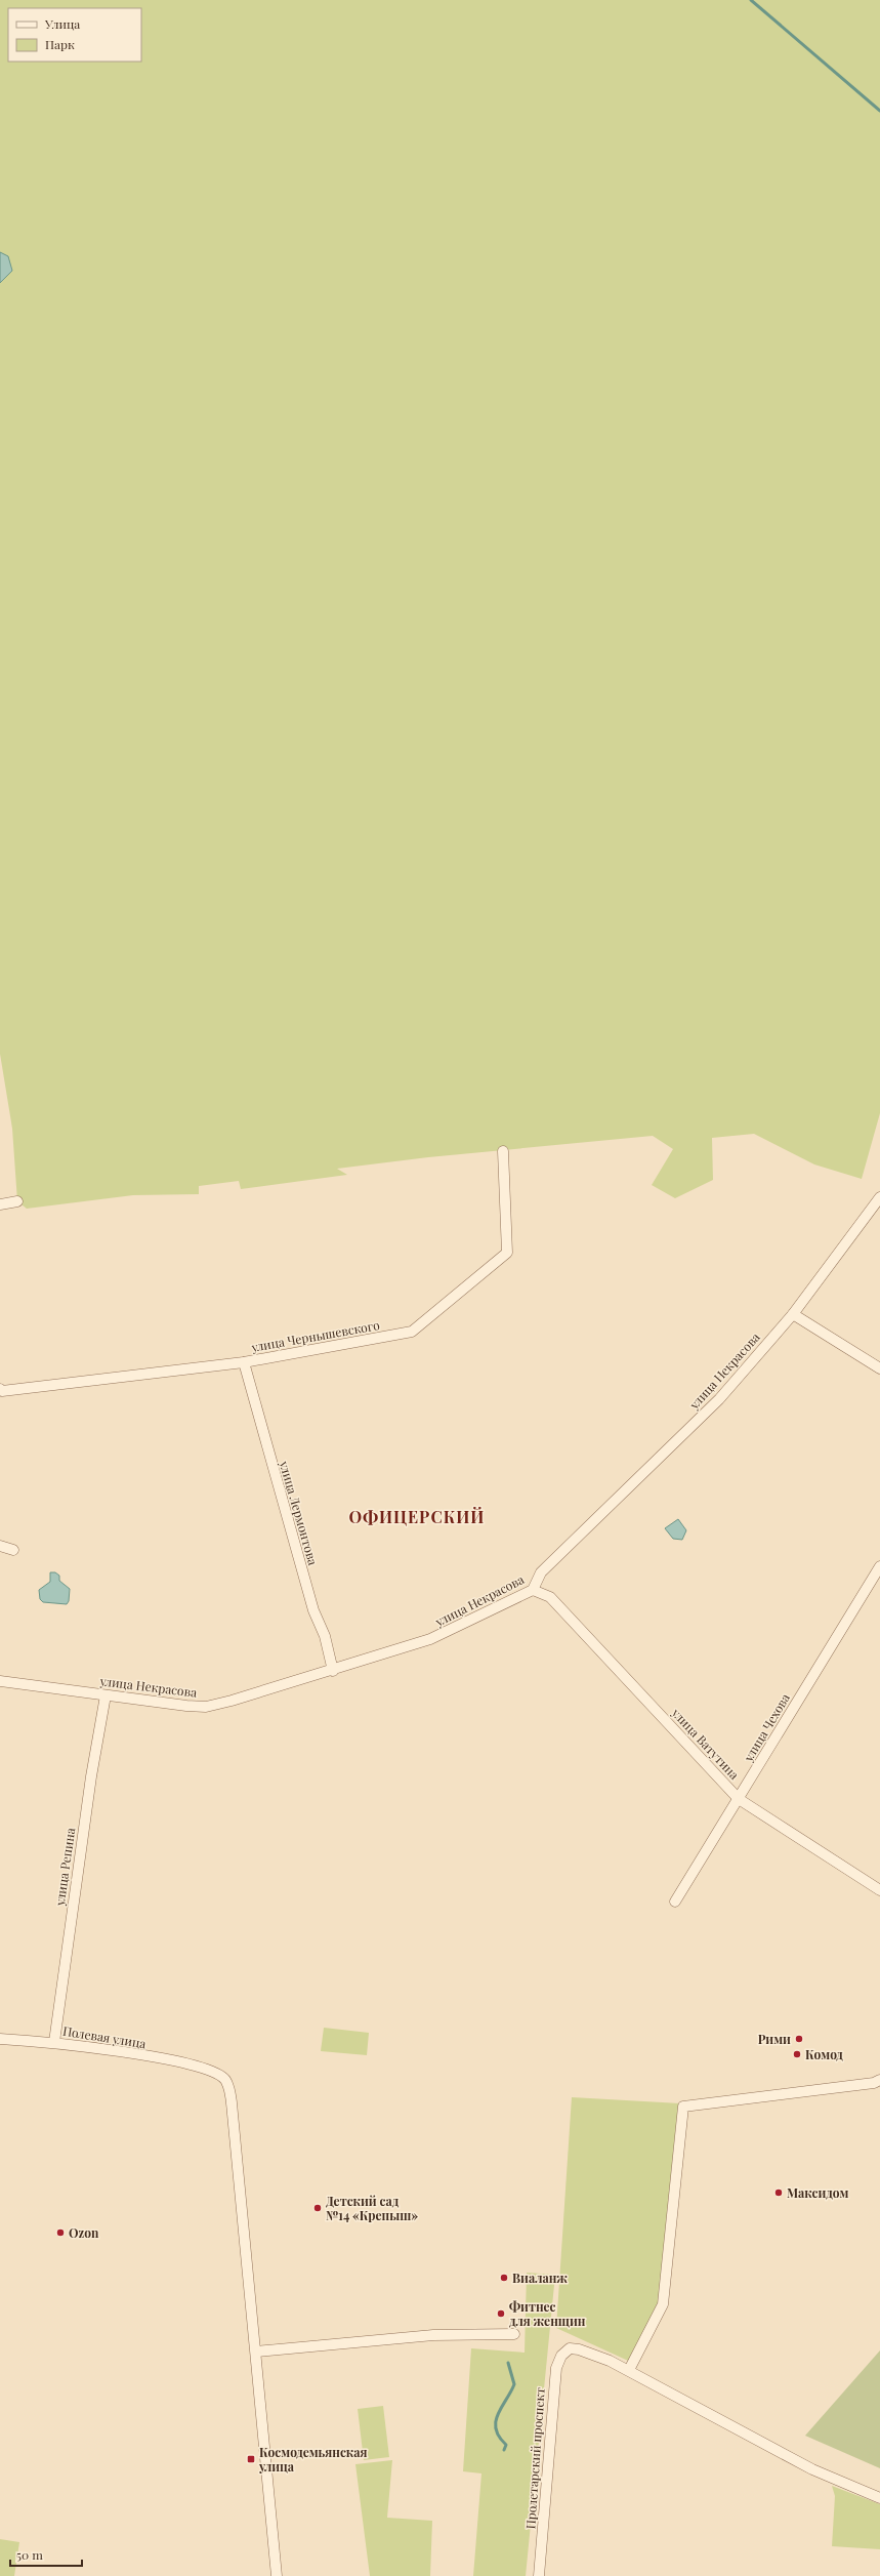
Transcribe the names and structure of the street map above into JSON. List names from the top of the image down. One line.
{"streets":{"street":["улица Чернышевского","улица Некрасова","улица Лермонтова","улица Чехова","улица Ватутина","улица Репина","Полевая улица","Пролетарский проспект"]},"crossings":[["улица Чернышевского","улица Лермонтова"],["улица Некрасова","улица Лермонтова"],["улица Некрасова","улица Ватутина"],["улица Некрасова","улица Репина"],["улица Чехова","улица Ватутина"],["улица Репина","Полевая улица"]],"districts":["ОФИЦЕРСКИЙ"],"places":{"other":["Рими","Комод","Максидом","Детский сад №14 «Крепыш»","Ozon","Виаланж","Фитнес для женщин"],"transit":["Космодемьянская улица"]},"legend":["Улица","Парк"],"scale_bar":"50 m"}
